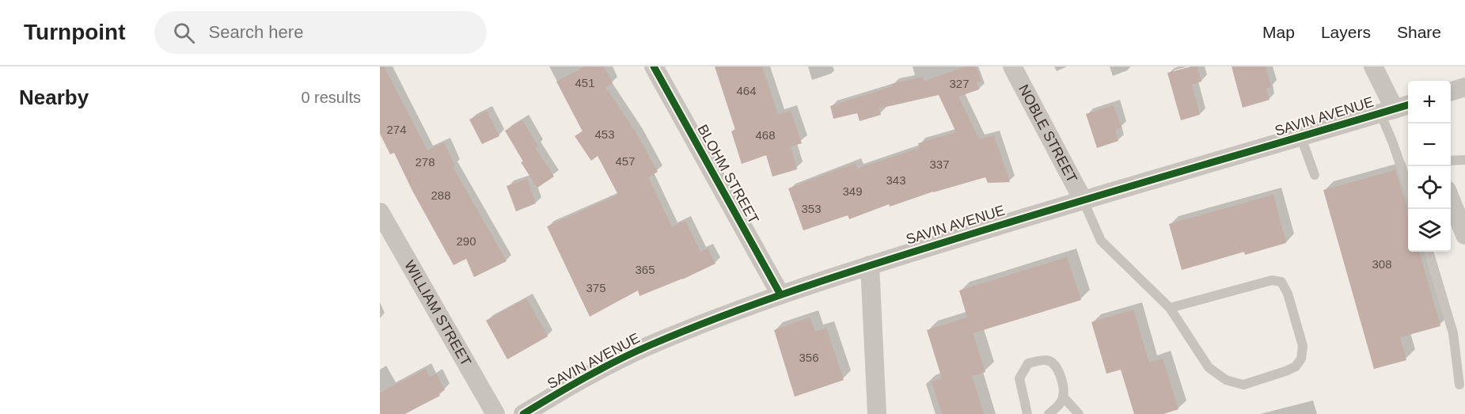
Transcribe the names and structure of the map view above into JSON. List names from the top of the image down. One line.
{"streets":{"street":["SAVIN AVENUE","NOBLE STREET","BLOHM STREET","WILLIAM STREET"]},"crossings":[["SAVIN AVENUE","NOBLE STREET"],["SAVIN AVENUE","BLOHM STREET"]],"house_numbers":["451","327","464","274","453","468","457","278","337","343","349","288","353","290","308","365","375","356"],"page":{"header":"Turnpoint","search":"Search here","nav":["Map","Layers","Share"],"heading":["Nearby","0 results"],"map_buttons":["+","−"]}}
